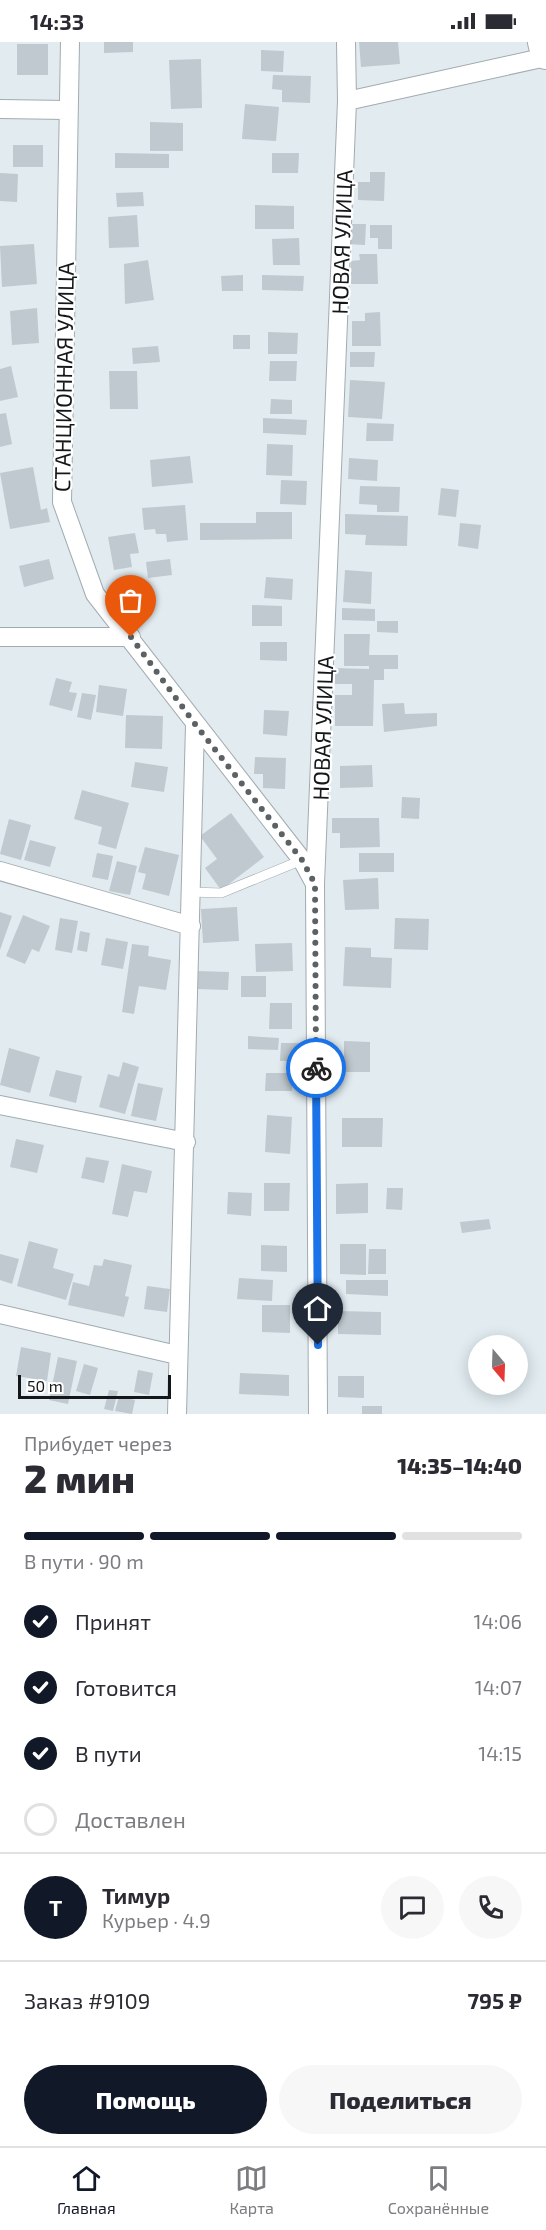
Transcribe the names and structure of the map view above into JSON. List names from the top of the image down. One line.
{"streets":{"street":["НОВАЯ УЛИЦА","СТАНЦИОННАЯ УЛИЦА"]},"crossings":[["НОВАЯ УЛИЦА","СТАНЦИОННАЯ УЛИЦА"]],"scale_bar":"50 m","north":"bottom","page":{"status":"14:33","scale":"50 m","heading":["2 мин","Прибудет через","14:35–14:40"],"panel":["Тимур","Курьер · 4.9","Заказ #9109","795 ₽"],"bar":"В пути · 90 m","list":[["Принят","14:06"],["Готовится","14:07"],["В пути","14:15"],"Доставлен"],"round":"Т","buttons":["Помощь","Поделиться"],"tabs":["Главная","Карта","Сохранённые"]}}
